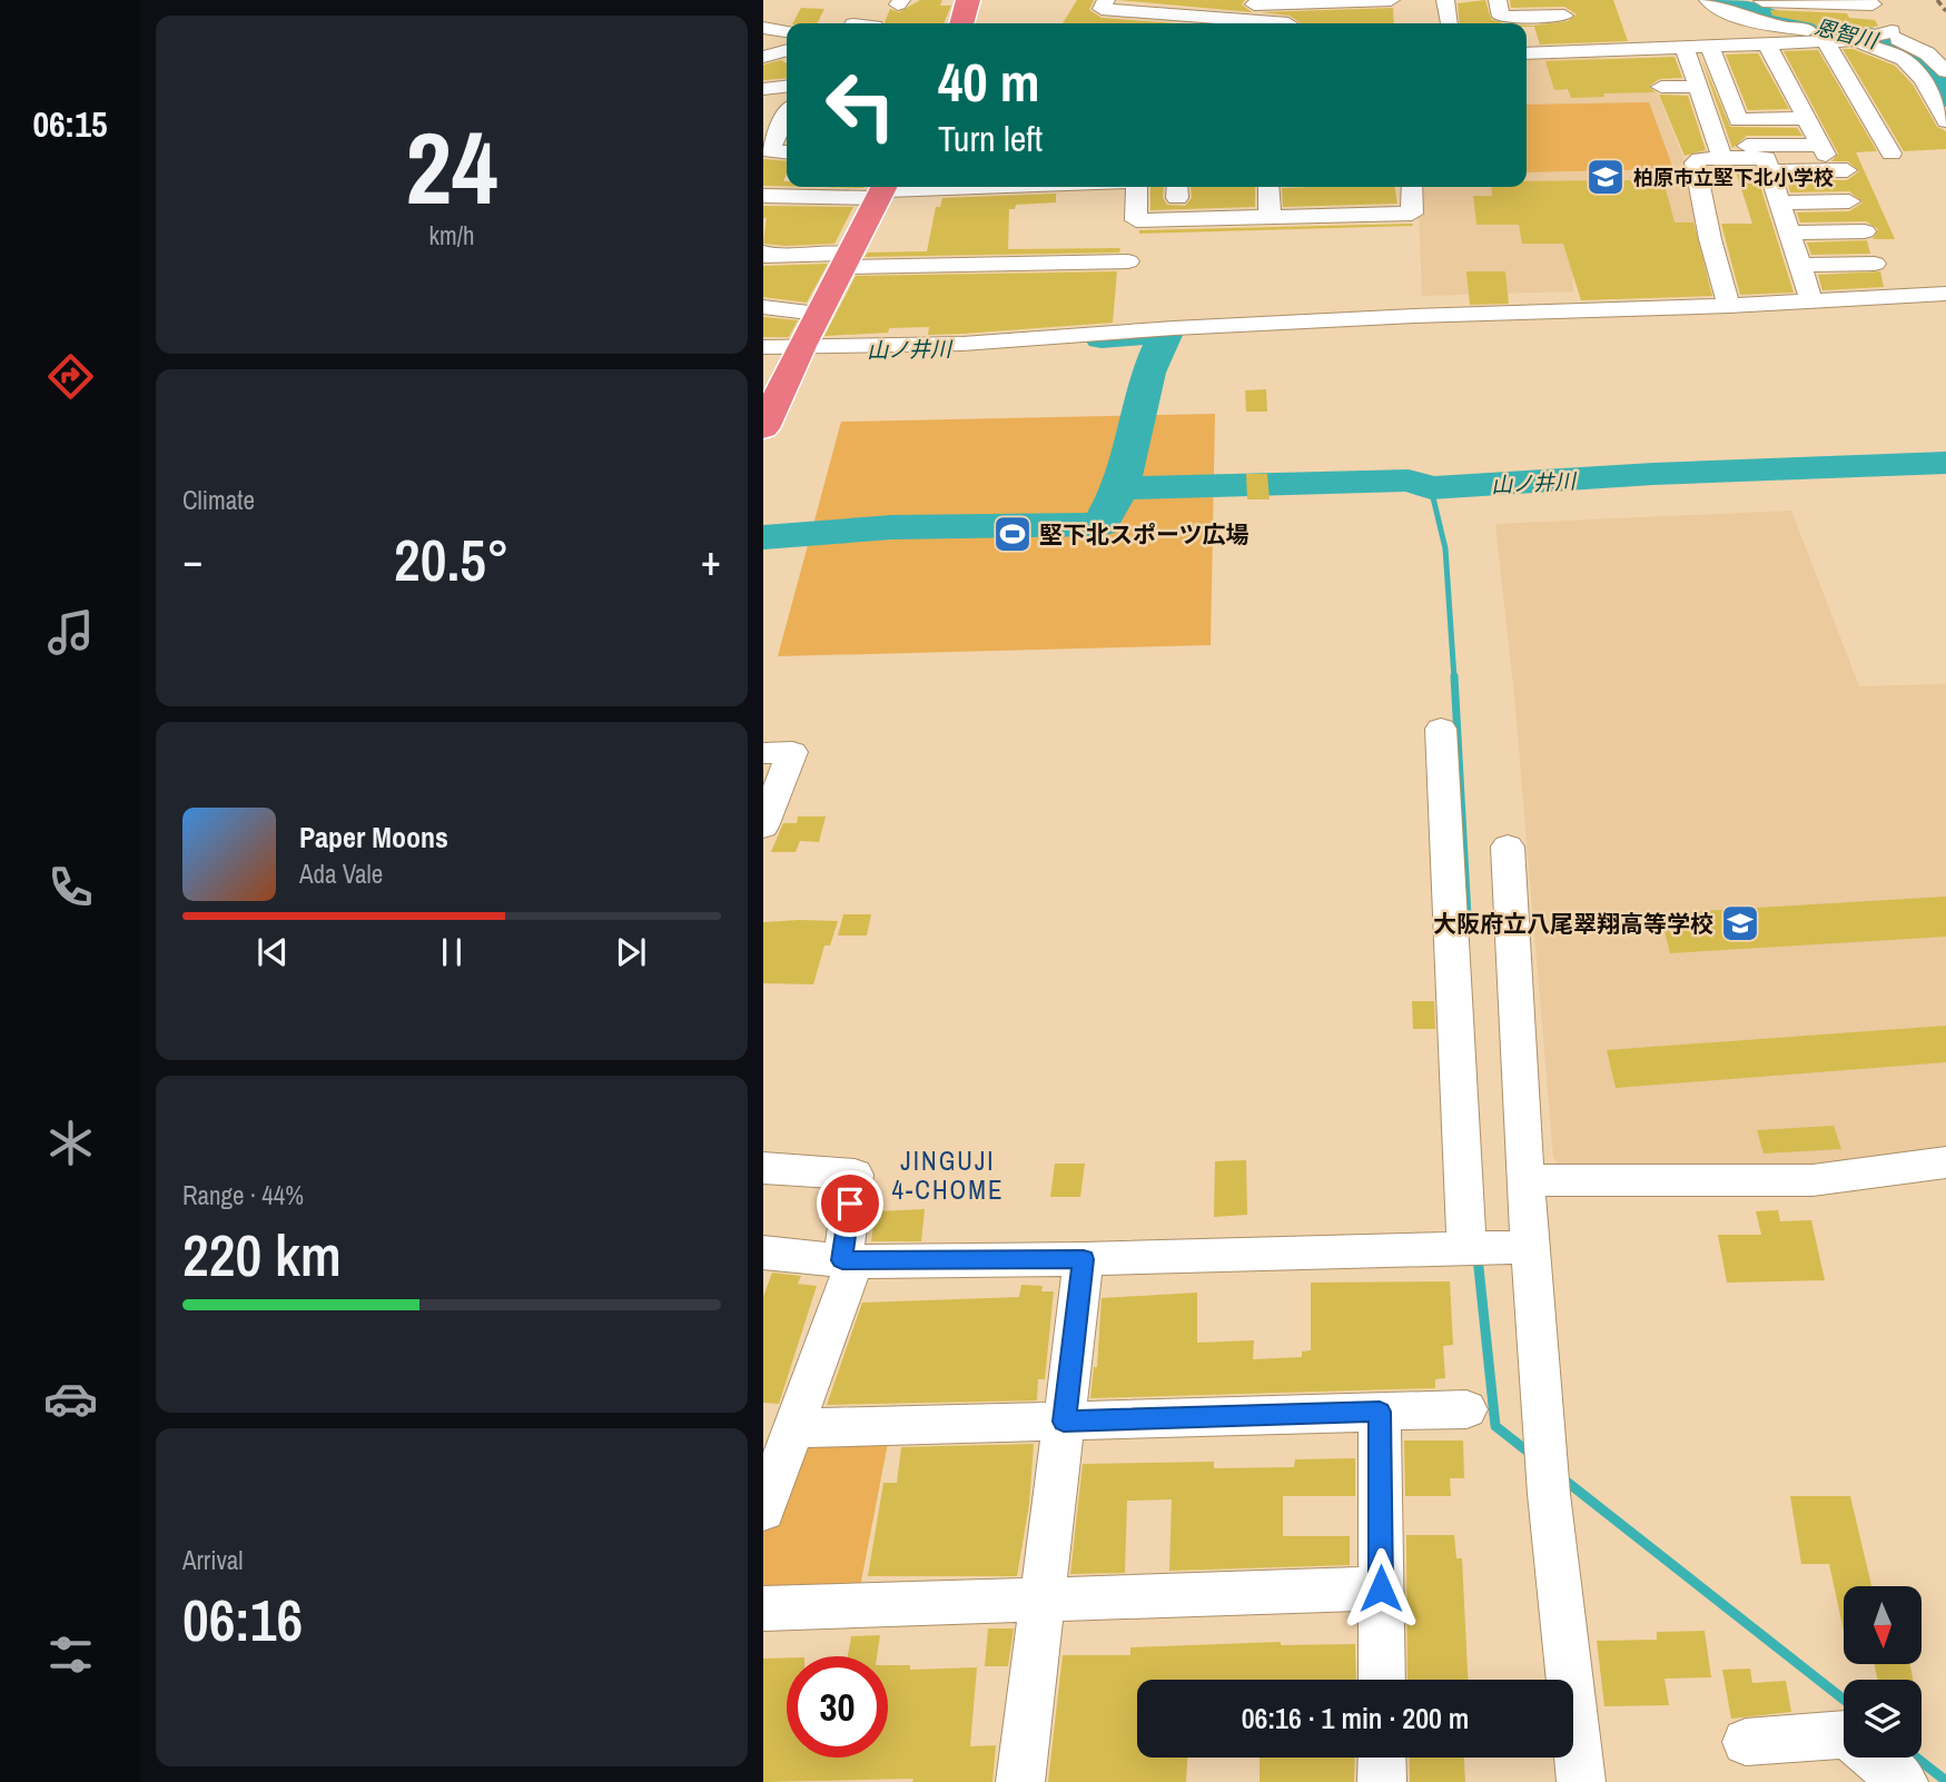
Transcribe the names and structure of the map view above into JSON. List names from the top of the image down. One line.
{"districts":["JINGUJI 4-CHOME"],"water":["恩智川","山ノ井川"],"places":{"school or university":["柏原市立堅下北小学校","大阪府立八尾翠翔高等学校"],"sports":["堅下北スポーツ広場"]},"north":"bottom","page":{"tabs":"06:15","tile":[["24","km/h"],"Climate",["Range · 44%","220 km"],["Arrival","06:16"]],"turn":["40 m","Turn left"],"heat":["−","20.5°","+"],"song":["Paper Moons","Ada Vale"],"limit":"30","trip":"06:16 · 1 min · 200 m"}}
